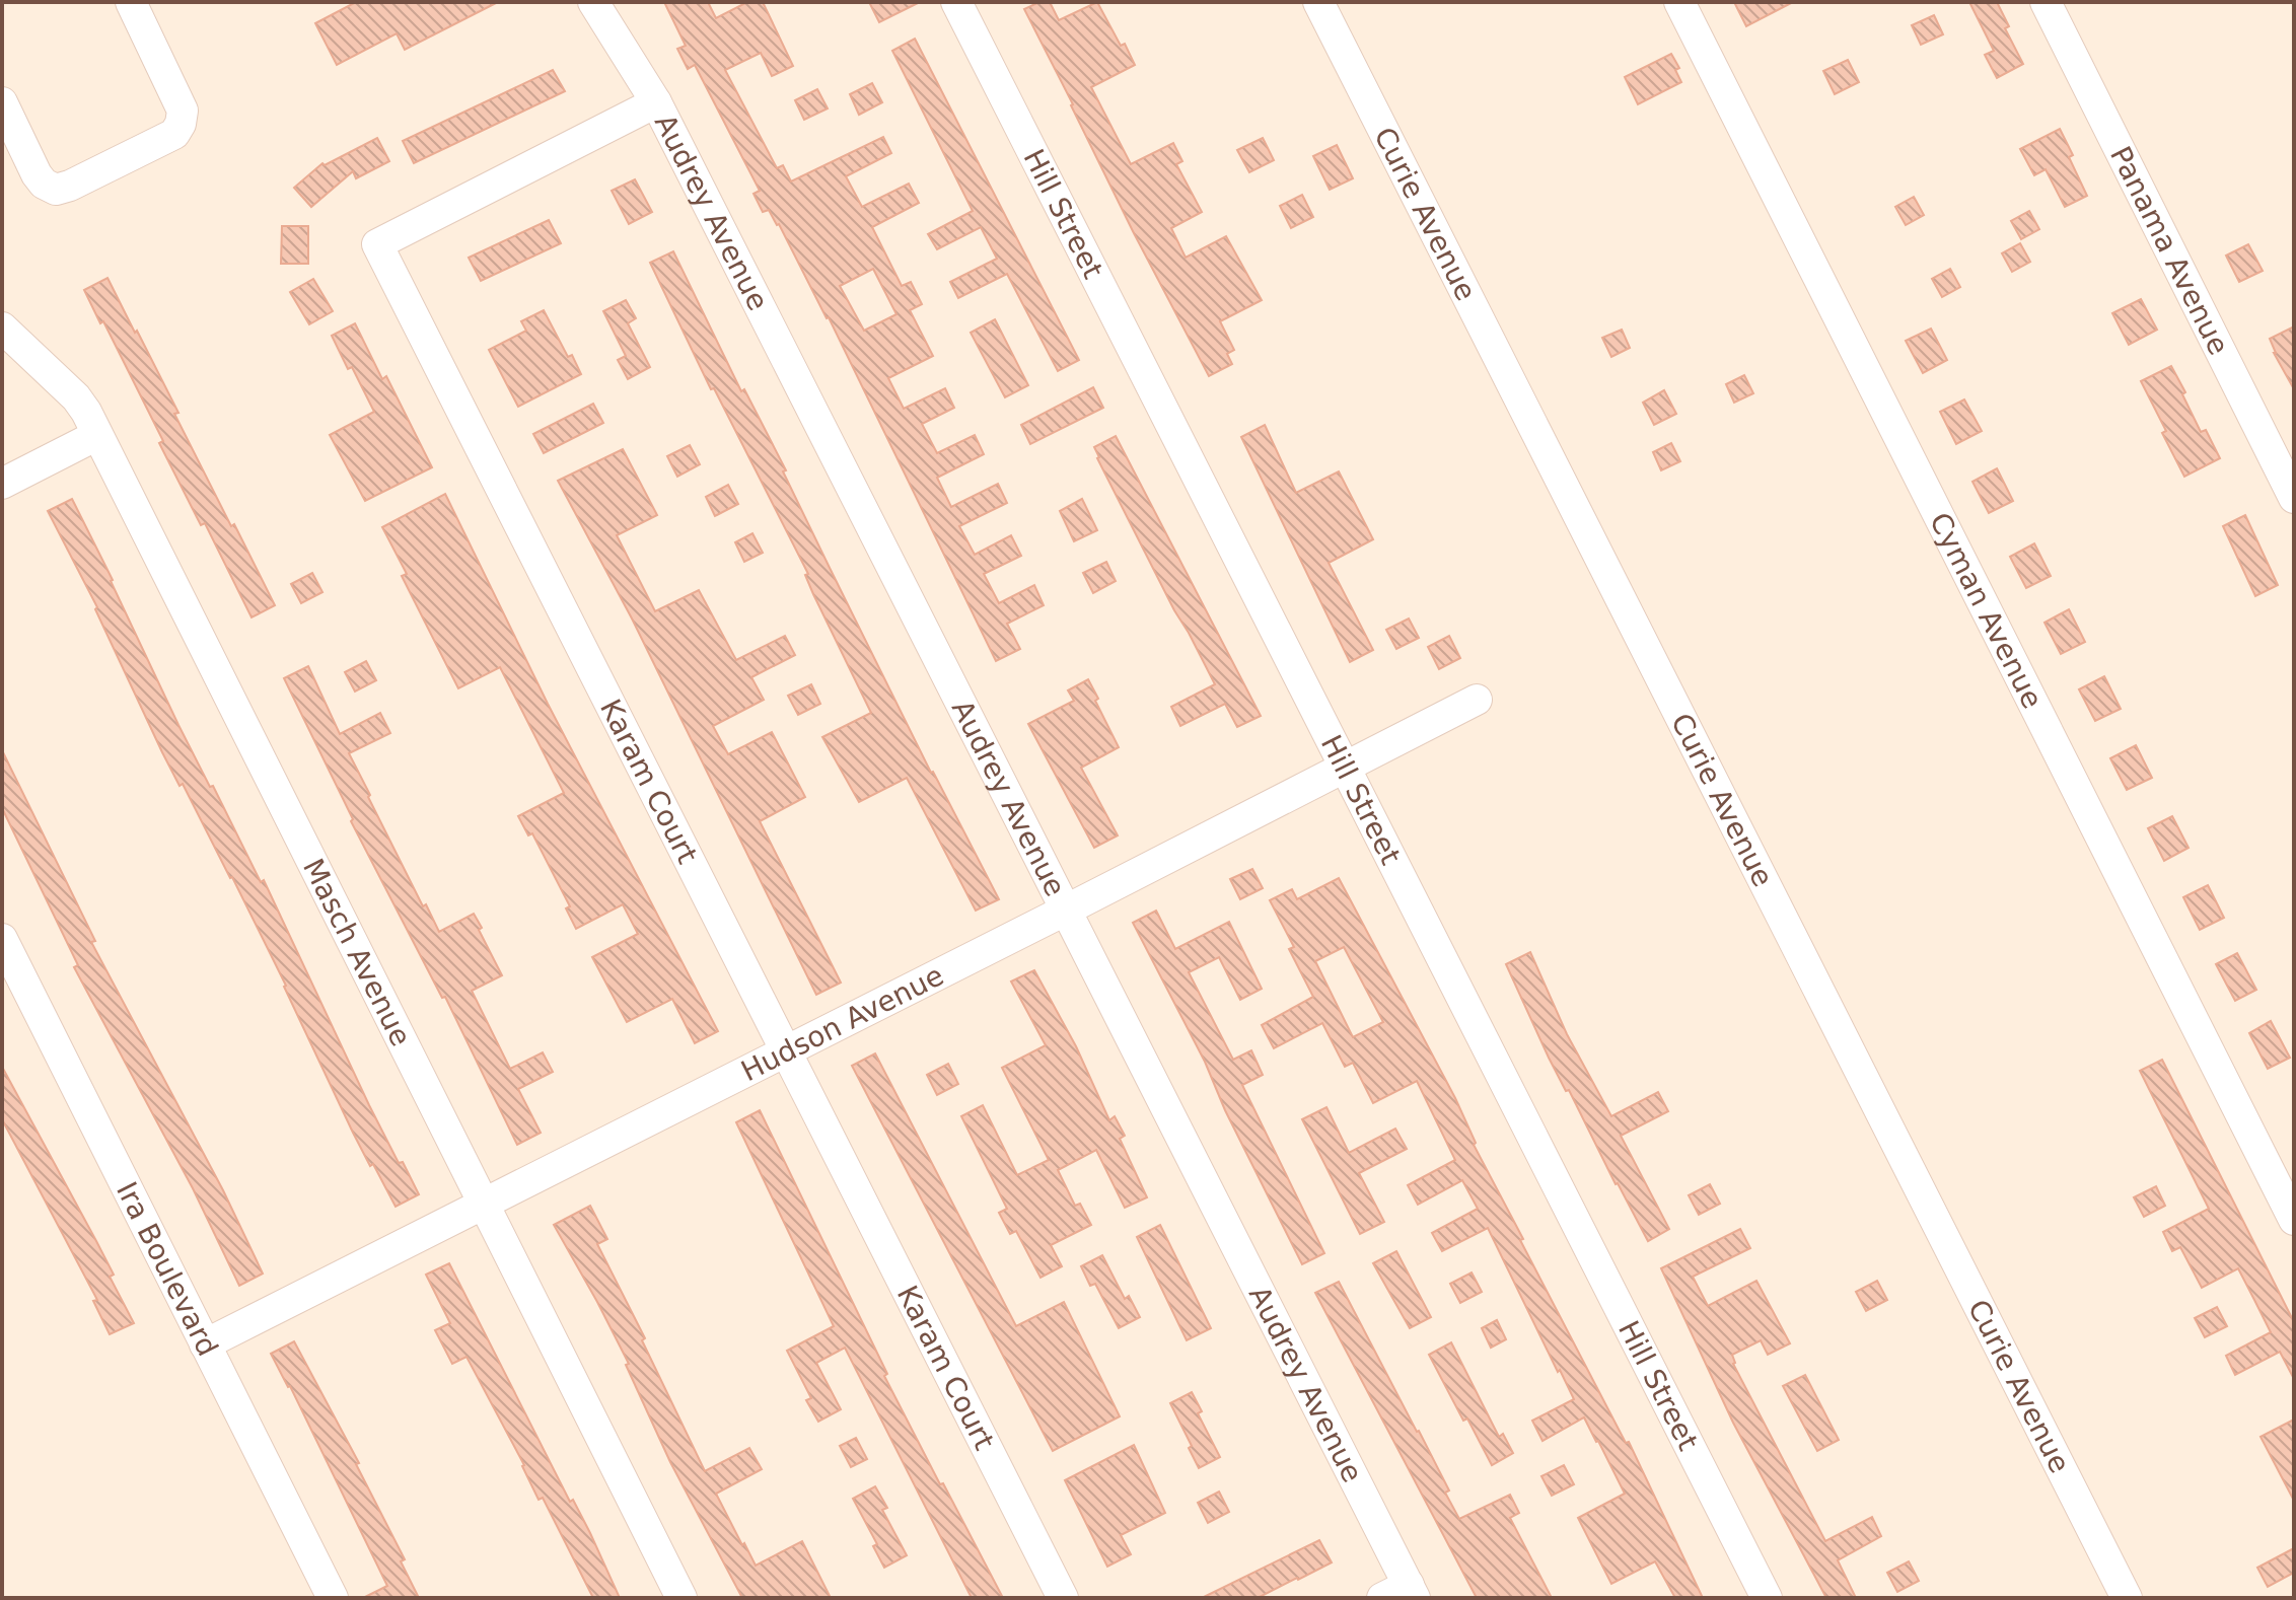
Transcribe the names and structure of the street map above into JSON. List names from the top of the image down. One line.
{"streets":{"street":["Audrey Avenue","Hill Street","Curie Avenue","Panama Avenue","Cyman Avenue","Karam Court","Masch Avenue","Hudson Avenue","Ira Boulevard"]},"crossings":[["Audrey Avenue","Karam Court"],["Audrey Avenue","Hudson Avenue"],["Hill Street","Hudson Avenue"],["Karam Court","Hudson Avenue"],["Masch Avenue","Hudson Avenue"],["Hudson Avenue","Ira Boulevard"]]}
